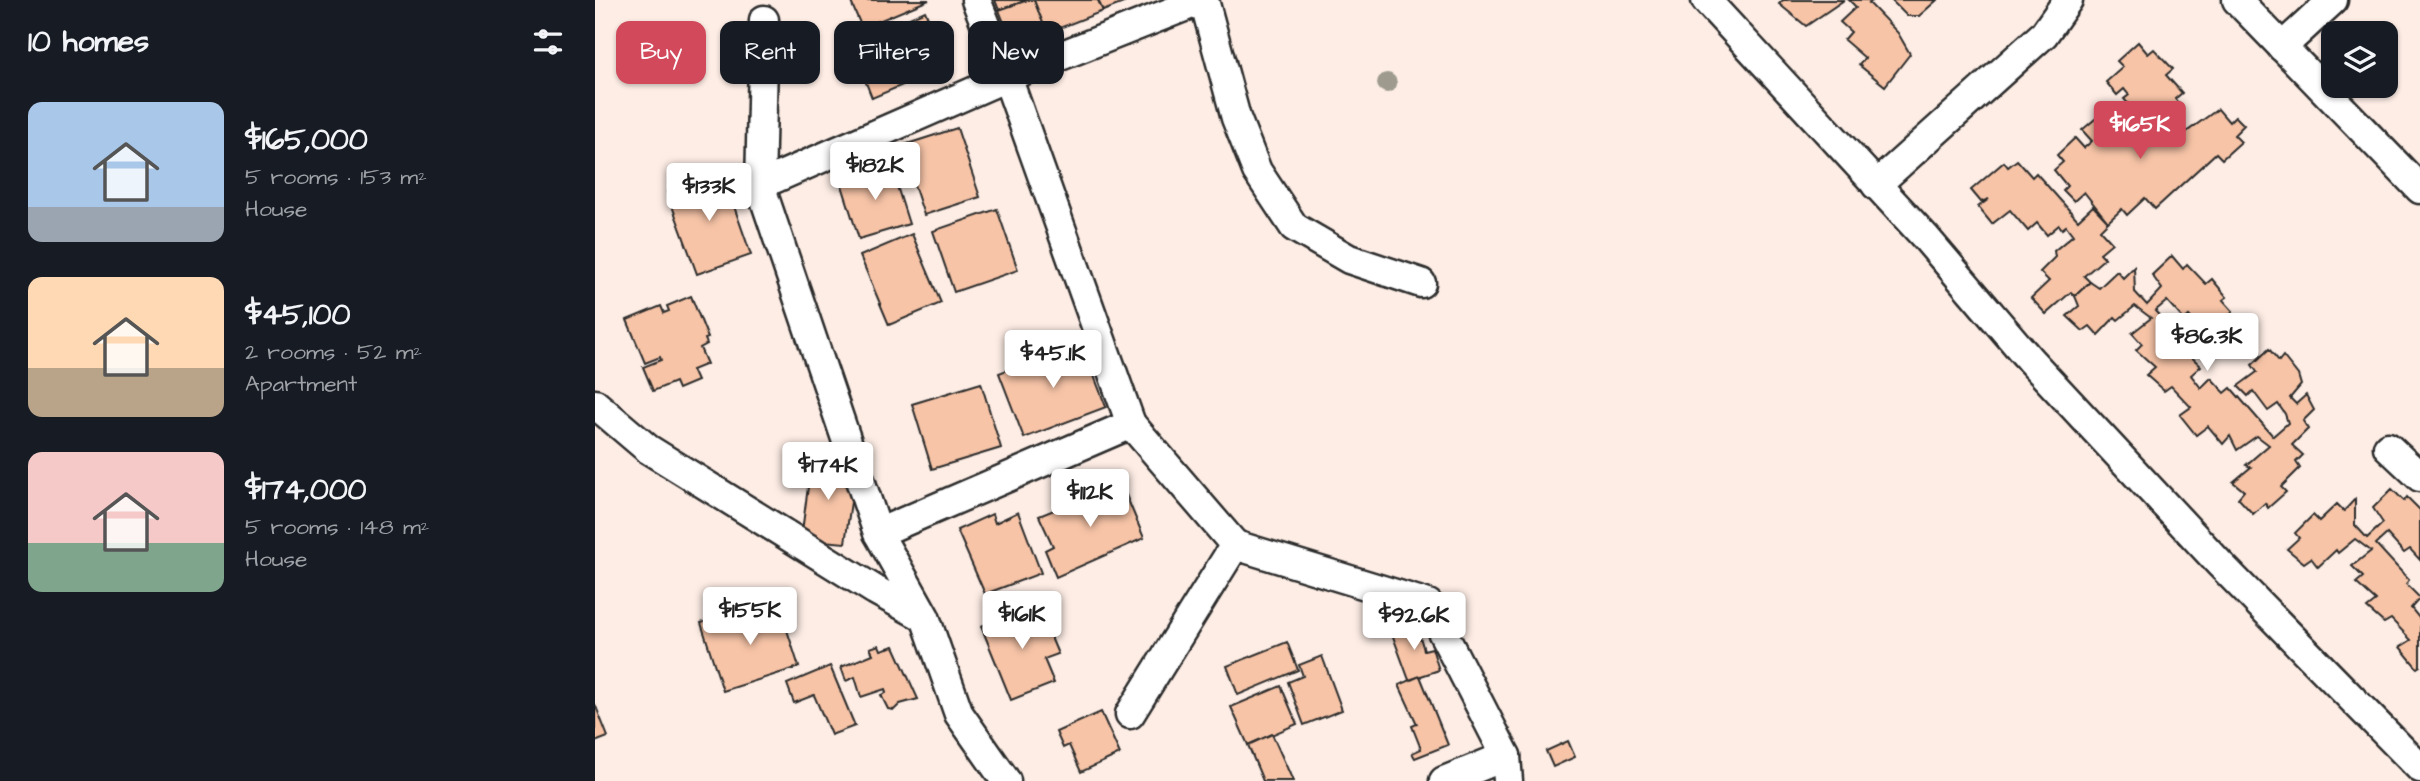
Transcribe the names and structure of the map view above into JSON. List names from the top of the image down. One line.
{"page":{"heading":"10 homes","chip":["Buy","Rent","Filters","New"],"list":[{"name":"$165,000","note":"5 rooms · 153 m² · House"},{"name":"$45,100","note":"2 rooms · 52 m² · Apartment"},{"name":"$174,000","note":"5 rooms · 148 m² · House"}],"price":["$165K","$182K","$133K","$86.3K","$45.1K","$174K","$112K","$155K","$161K","$92.6K"]}}
